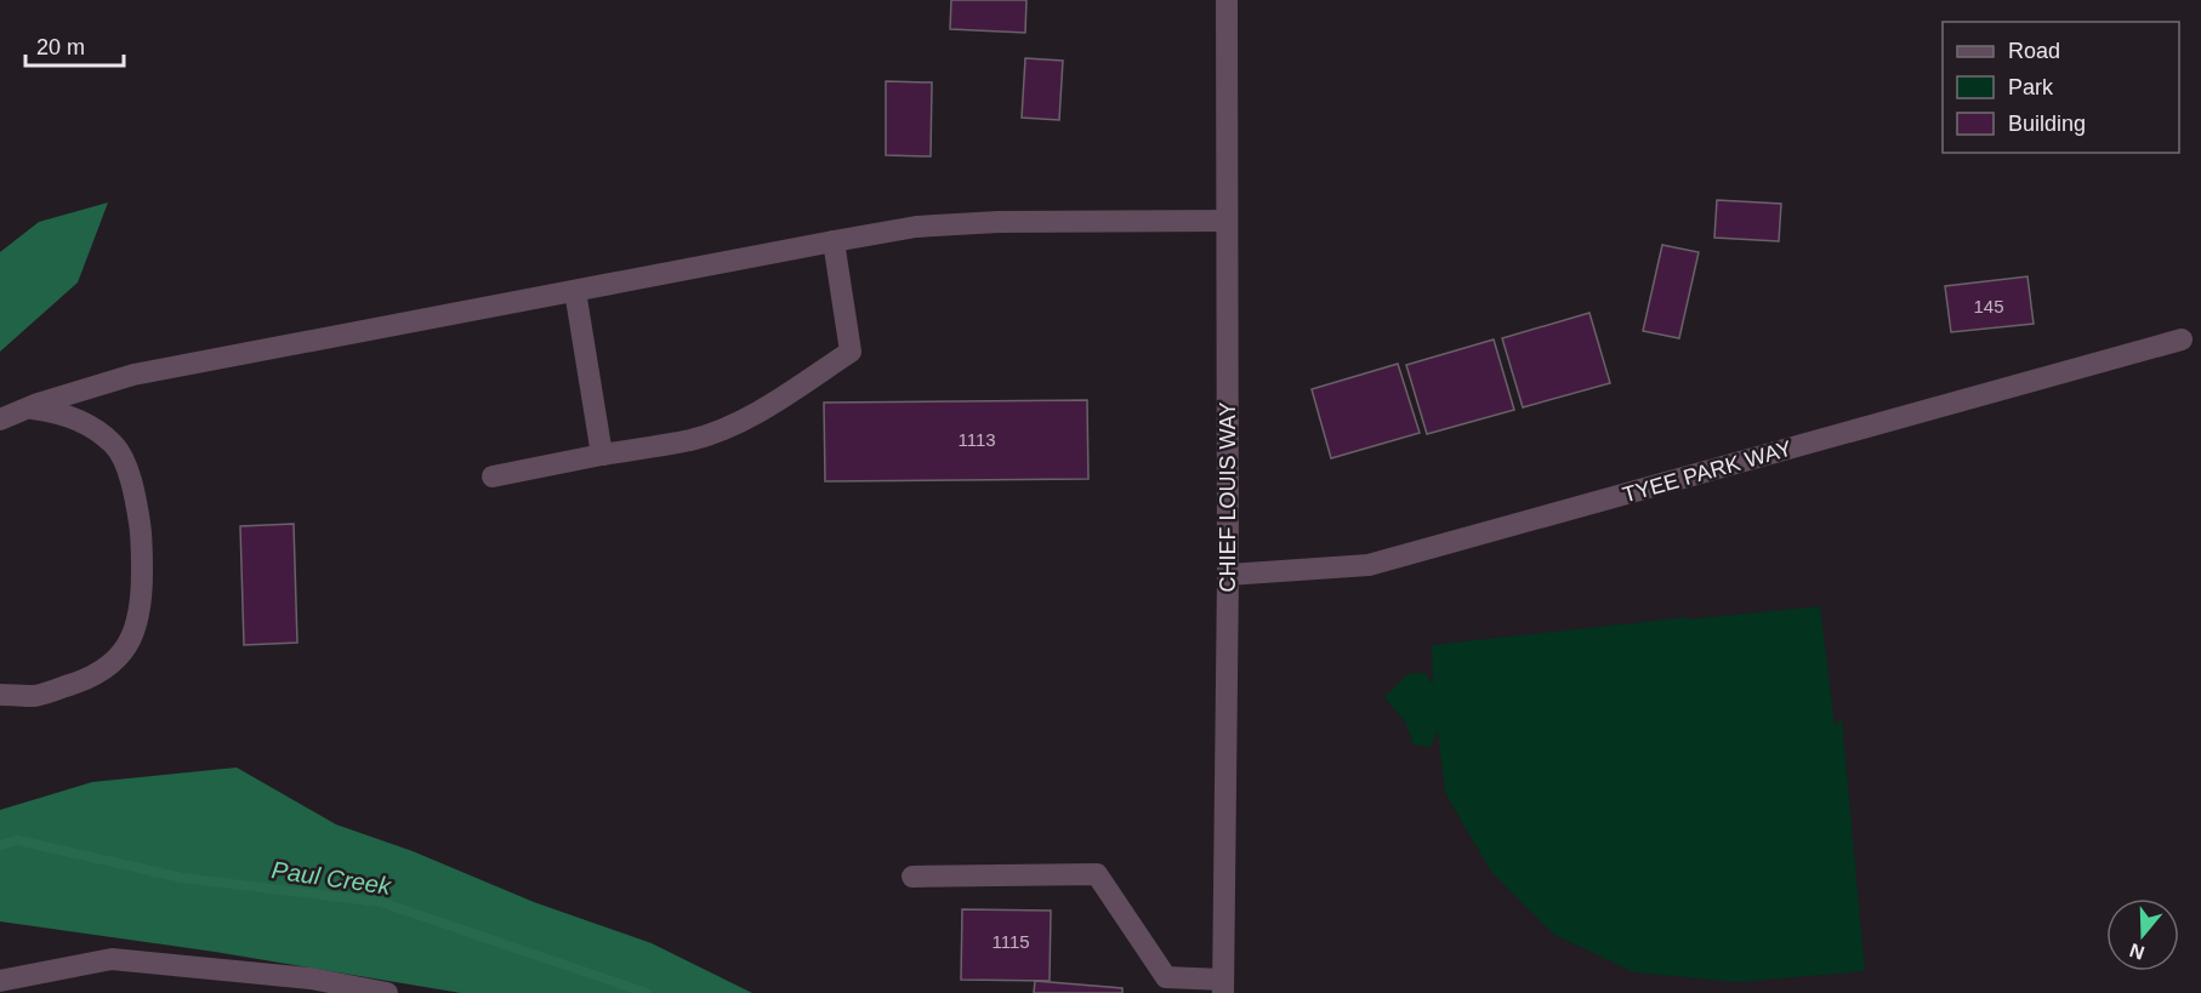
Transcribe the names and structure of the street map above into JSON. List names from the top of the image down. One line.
{"streets":{"street":["TYEE PARK WAY","CHIEF LOUIS WAY"]},"crossings":[["TYEE PARK WAY","CHIEF LOUIS WAY"]],"water":["Paul Creek"],"house_numbers":["145","1113","1115"],"legend":["Road","Park","Building"],"scale_bar":"20 m","north":"bottom"}
